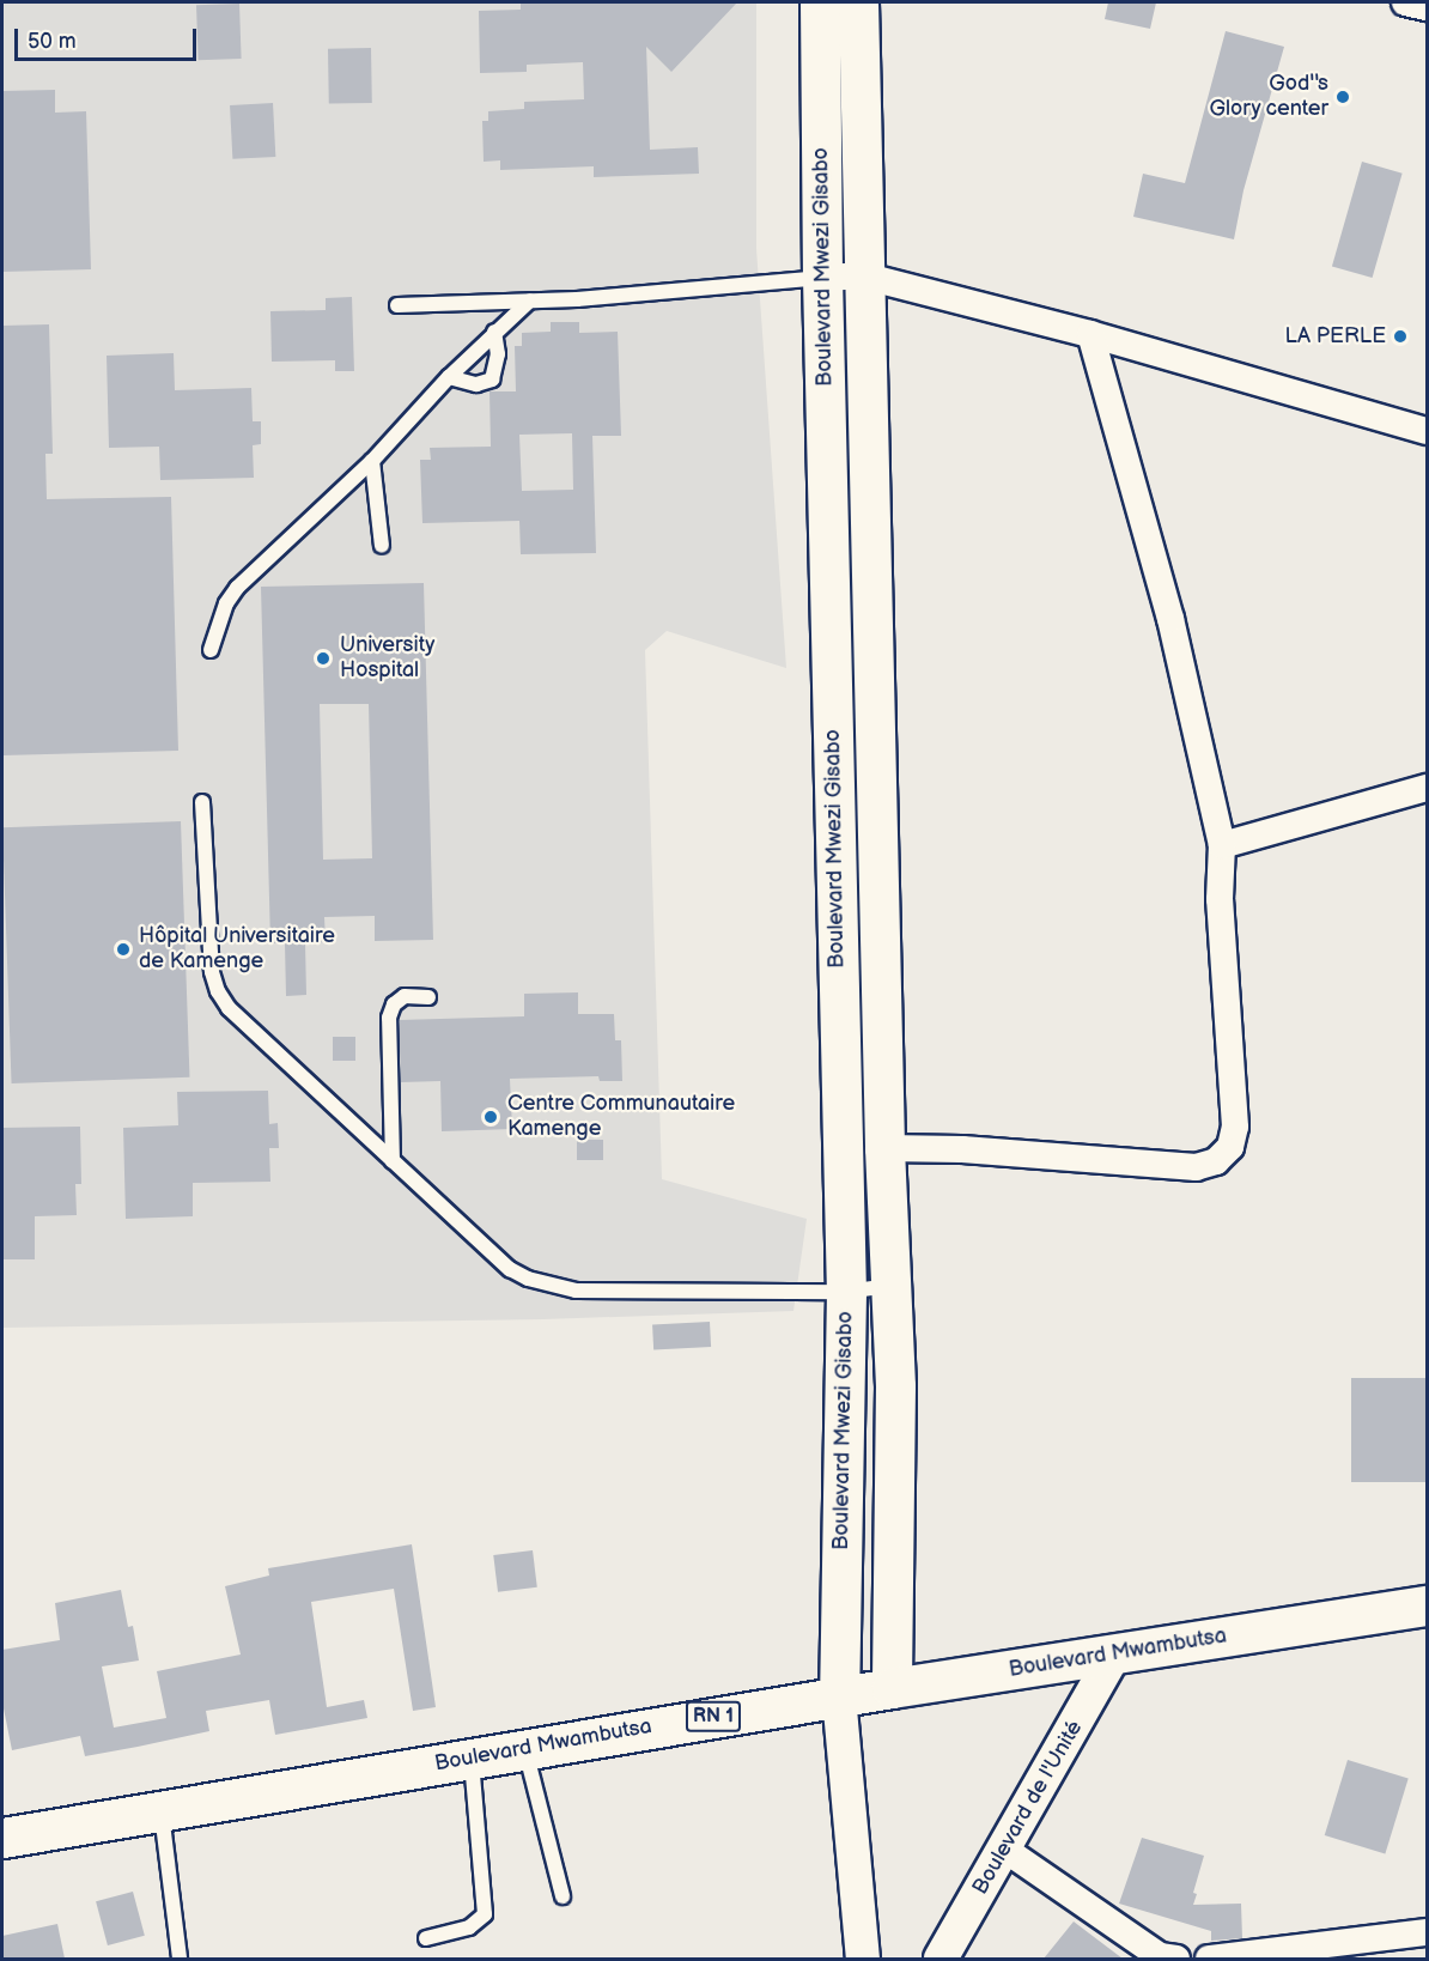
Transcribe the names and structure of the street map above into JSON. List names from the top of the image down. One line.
{"streets":{"main road":["Boulevard Mwezi Gisabo","Boulevard Mwambutsa","RN 1"],"street":["Boulevard de l'Unité"]},"crossings":[["Boulevard Mwezi Gisabo","Boulevard Mwambutsa"],["Boulevard Mwambutsa","Boulevard de l'Unité"]],"places":["God''s Glory center","LA PERLE","University Hospital","Hôpital Universitaire de Kamenge","Centre Communautaire Kamenge"],"scale_bar":"50 m"}
